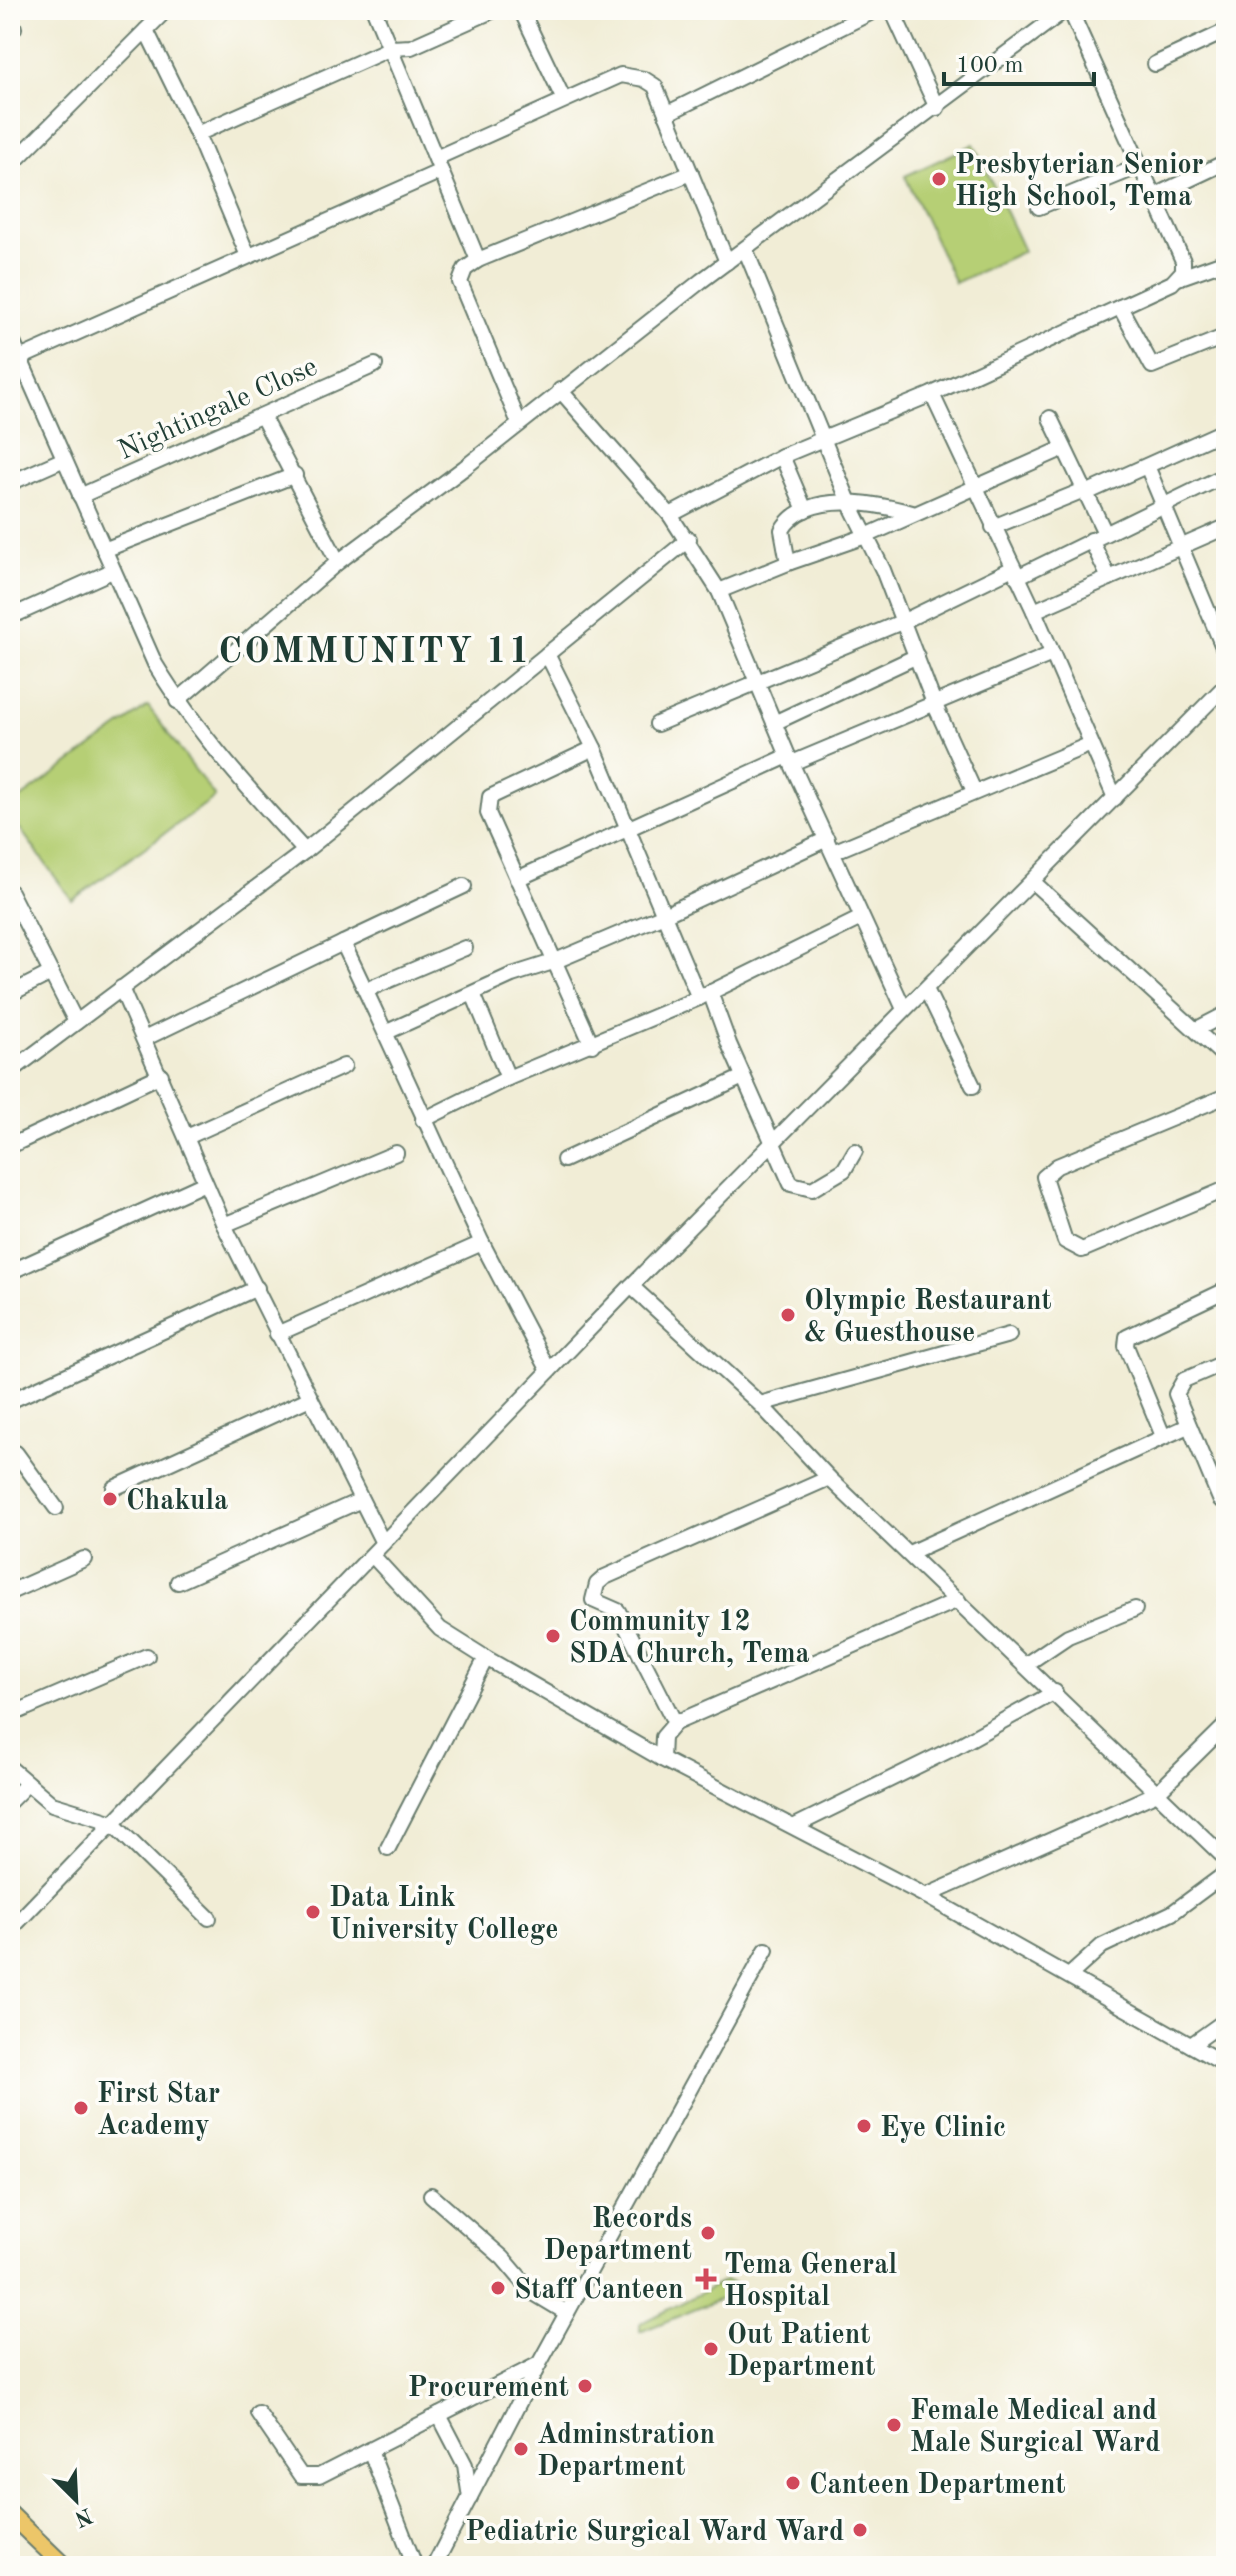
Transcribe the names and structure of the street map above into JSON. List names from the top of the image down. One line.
{"streets":{"street":["Nightingale Close"]},"districts":["COMMUNITY 11"],"places":{"other":["Presbyterian Senior High School, Tema","Olympic Restaurant & Guesthouse","Chakula","Community 12 SDA Church, Tema","Data Link University College","First Star Academy","Eye Clinic","Records Department","Staff Canteen","Out Patient Department","Procurement","Female Medical and Male Surgical Ward","Adminstration Department","Canteen Department","Pediatric Surgical Ward Ward"],"health":["Tema General Hospital"]},"scale_bar":"100 m","north":"bottom right"}
